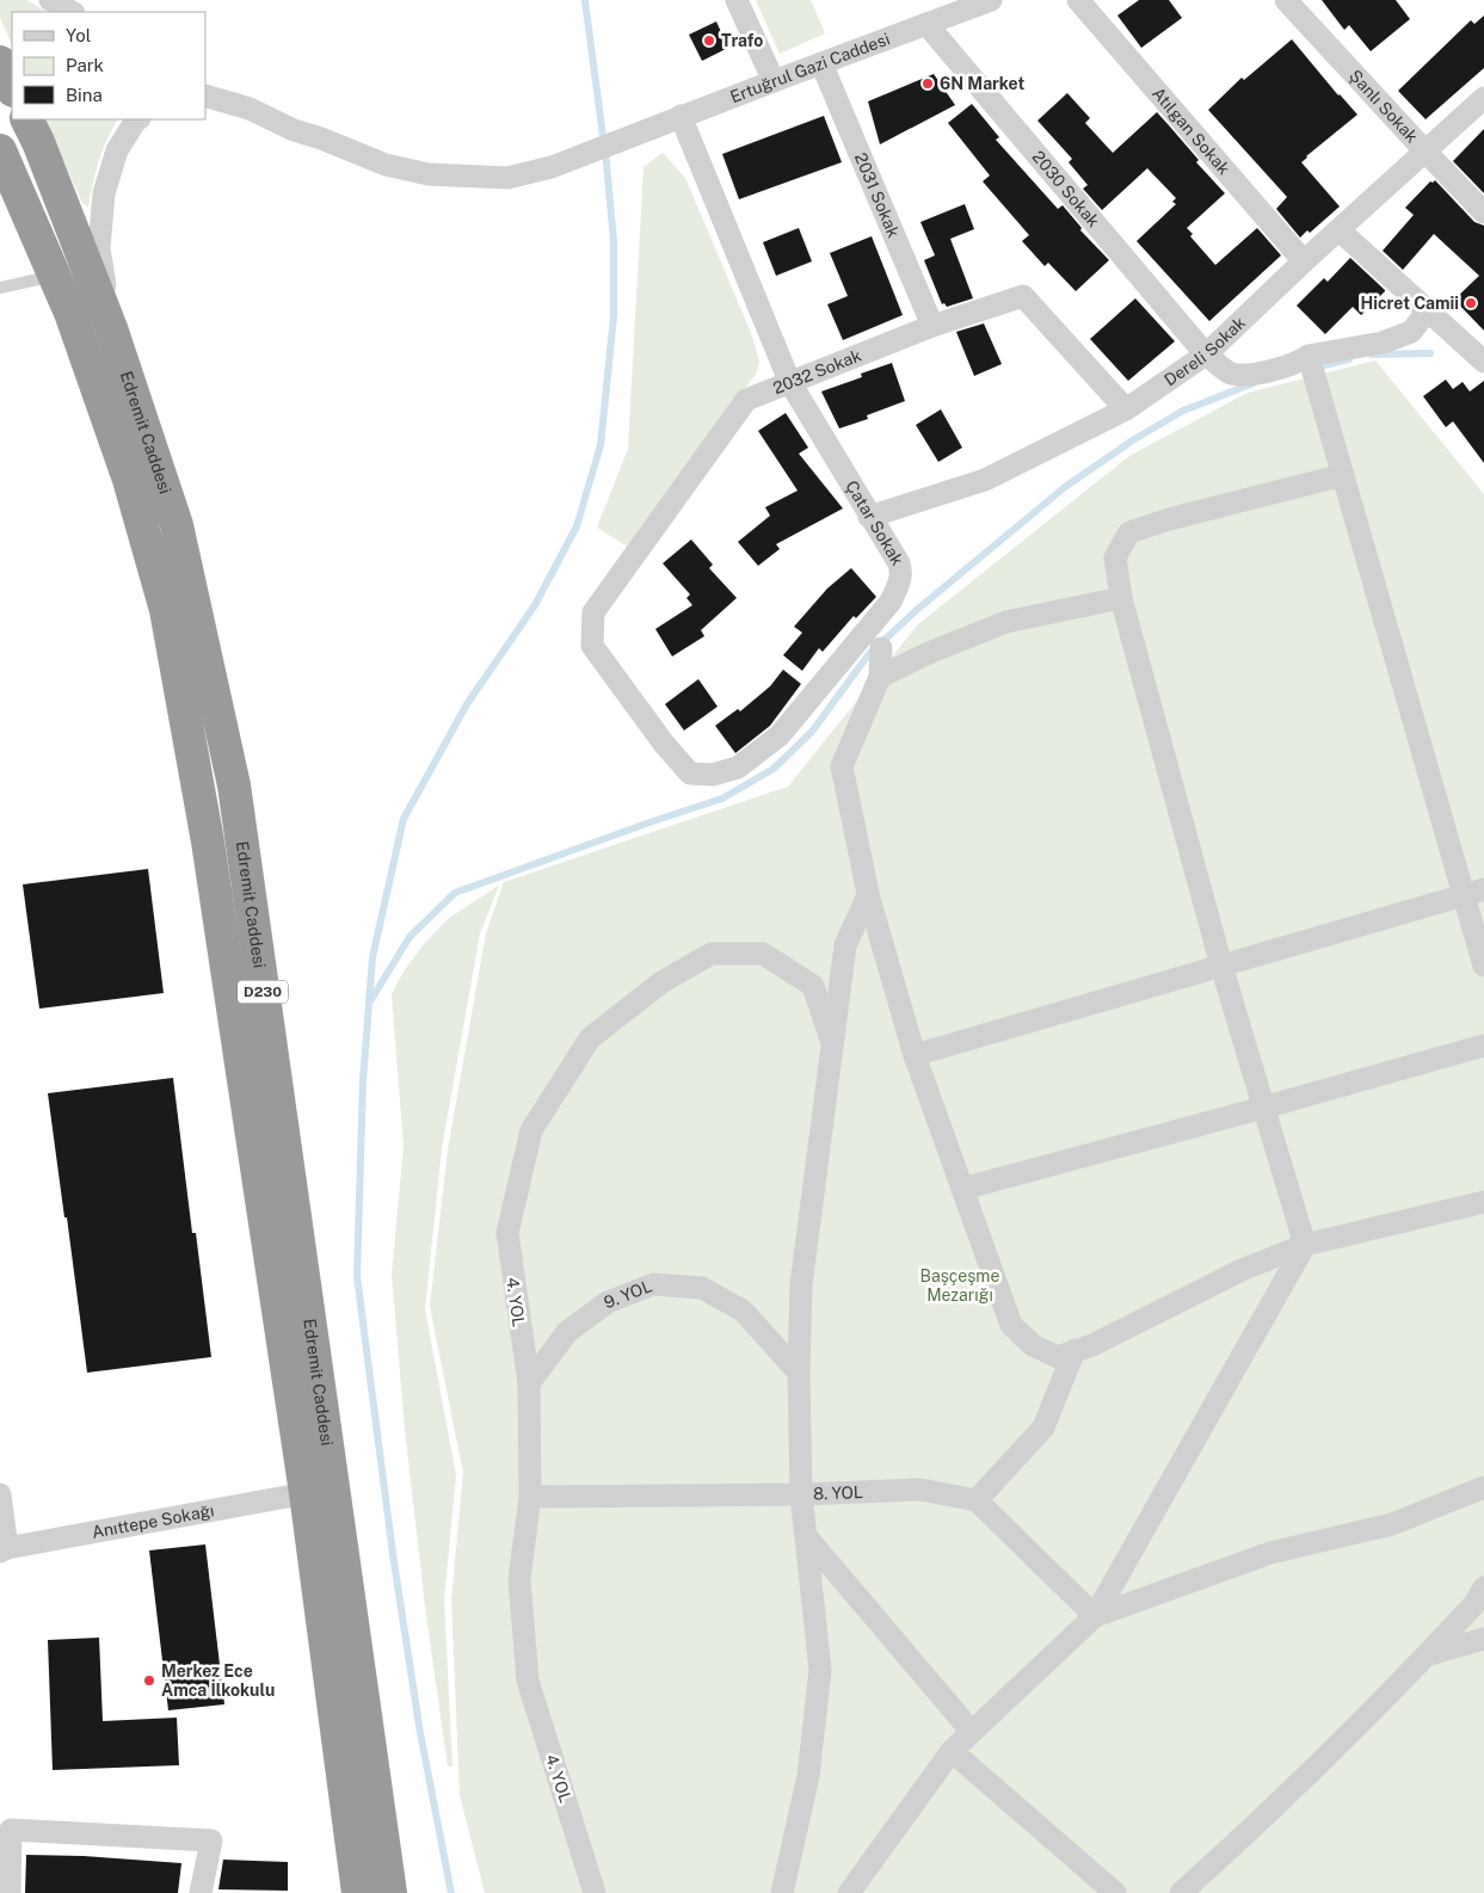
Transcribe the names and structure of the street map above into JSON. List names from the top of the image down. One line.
{"streets":{"highway":["Edremit Caddesi","D230"],"street":["Ertuğrul Gazi Caddesi","Şanlı Sokak","Atılgan Sokak","2030 Sokak","2031 Sokak","Dereli Sokak","2032 Sokak","Çatar Sokak","9. YOL","4. YOL","8. YOL","Anıttepe Sokağı"]},"crossings":[["Ertuğrul Gazi Caddesi","2030 Sokak"],["Ertuğrul Gazi Caddesi","2031 Sokak"],["Ertuğrul Gazi Caddesi","Çatar Sokak"],["Şanlı Sokak","Dereli Sokak"],["Atılgan Sokak","Dereli Sokak"],["2030 Sokak","Dereli Sokak"],["2031 Sokak","2032 Sokak"],["Dereli Sokak","2032 Sokak"],["Dereli Sokak","Çatar Sokak"],["2032 Sokak","Çatar Sokak"],["Edremit Caddesi","Anıttepe Sokağı"],["9. YOL","4. YOL"],["4. YOL","8. YOL"]],"parks":["Başçeşme Mezarığı"],"places":["Trafo","6N Market","Hicret Camii","Merkez Ece Amca İlkokulu"],"legend":["Yol","Park","Bina"]}
